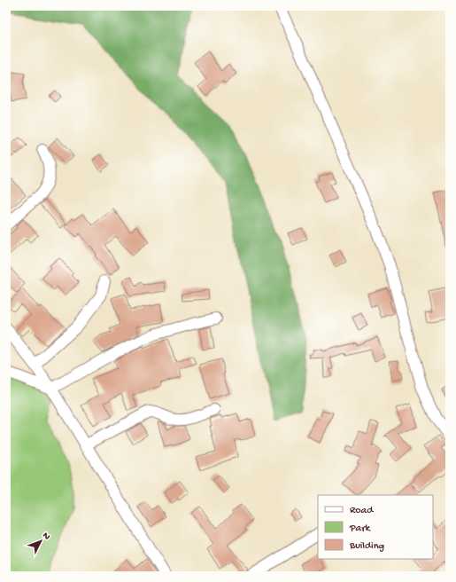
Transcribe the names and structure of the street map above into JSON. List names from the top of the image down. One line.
{"legend":["Road","Park","Building"],"north":"top right"}
